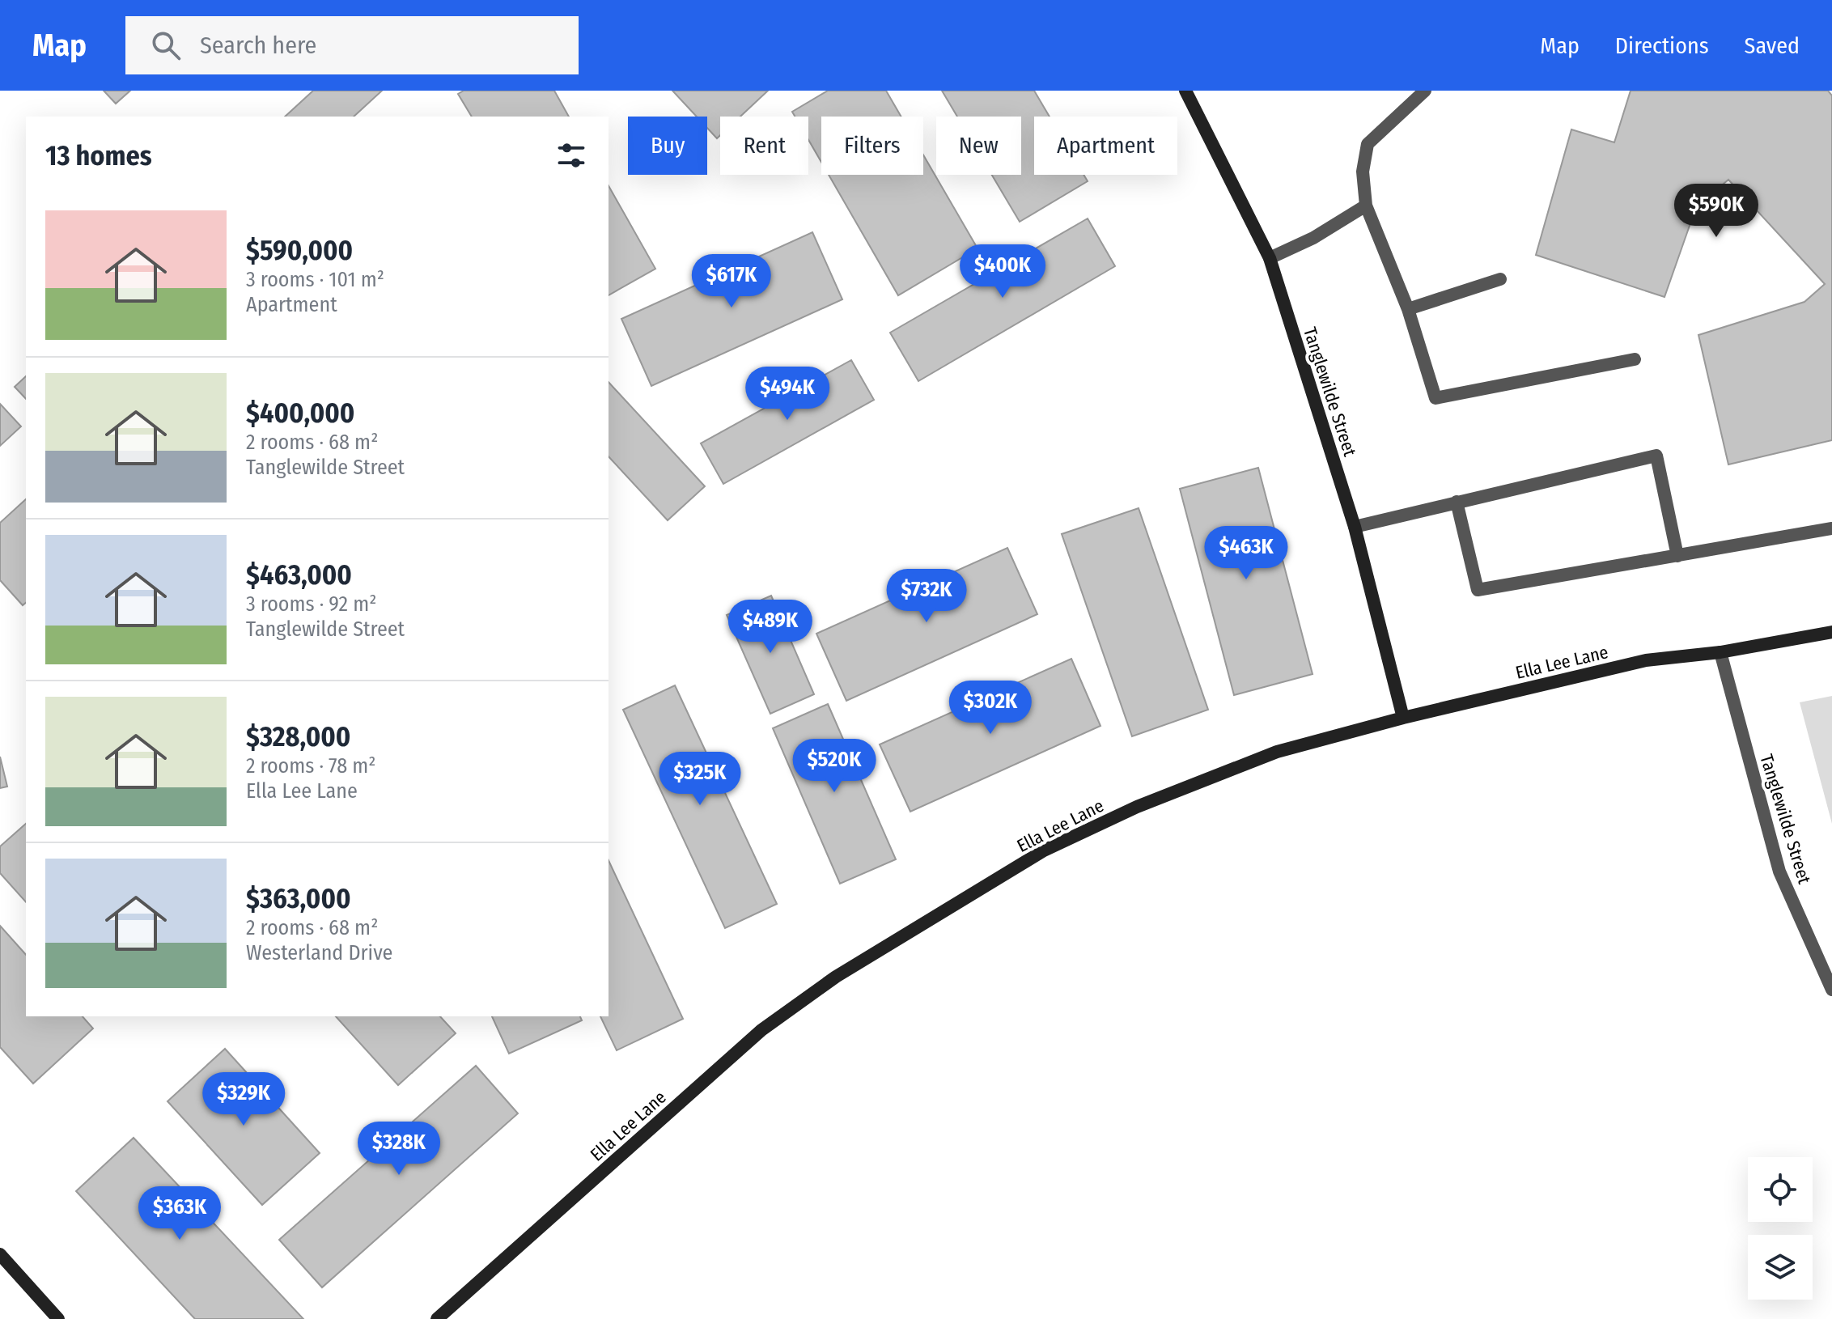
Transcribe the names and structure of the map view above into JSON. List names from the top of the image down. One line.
{"streets":{"street":["Tanglewilde Street","Ella Lee Lane"]},"crossings":[["Tanglewilde Street","Ella Lee Lane"]],"page":{"header":"Map","search":"Search here","nav":["Map","Directions","Saved"],"chip":["Buy","Rent","Filters","New","Apartment"],"heading":"13 homes","price":["$590K","$400K","$617K","$494K","$463K","$732K","$489K","$302K","$520K","$325K","$329K","$328K","$363K"],"list":[{"name":"$590,000","note":"3 rooms · 101 m² · Apartment"},{"name":"$400,000","note":"2 rooms · 68 m² · Tanglewilde Street"},{"name":"$463,000","note":"3 rooms · 92 m² · Tanglewilde Street"},{"name":"$328,000","note":"2 rooms · 78 m² · Ella Lee Lane"},{"name":"$363,000","note":"2 rooms · 68 m² · Westerland Drive"}]}}
